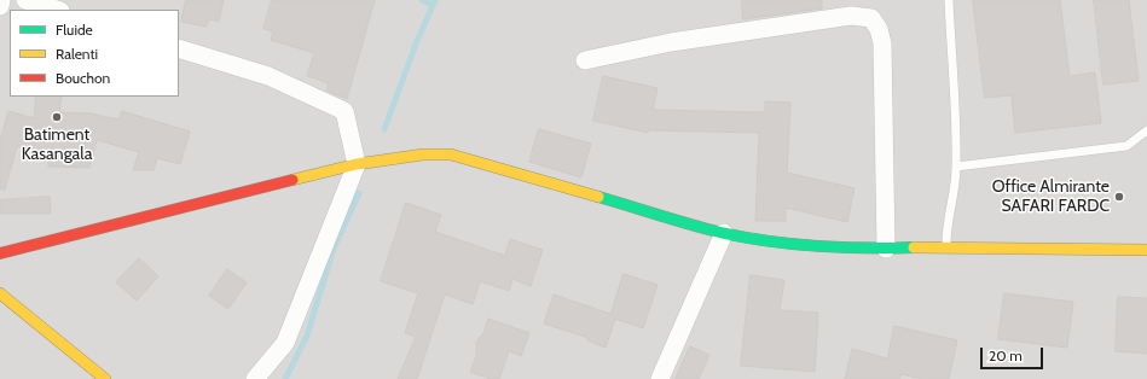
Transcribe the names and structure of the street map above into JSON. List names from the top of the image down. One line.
{"places":["Batiment Kasangala","Office Almirante SAFARI FARDC"],"legend":["Fluide","Ralenti","Bouchon"],"scale_bar":"20 m"}
